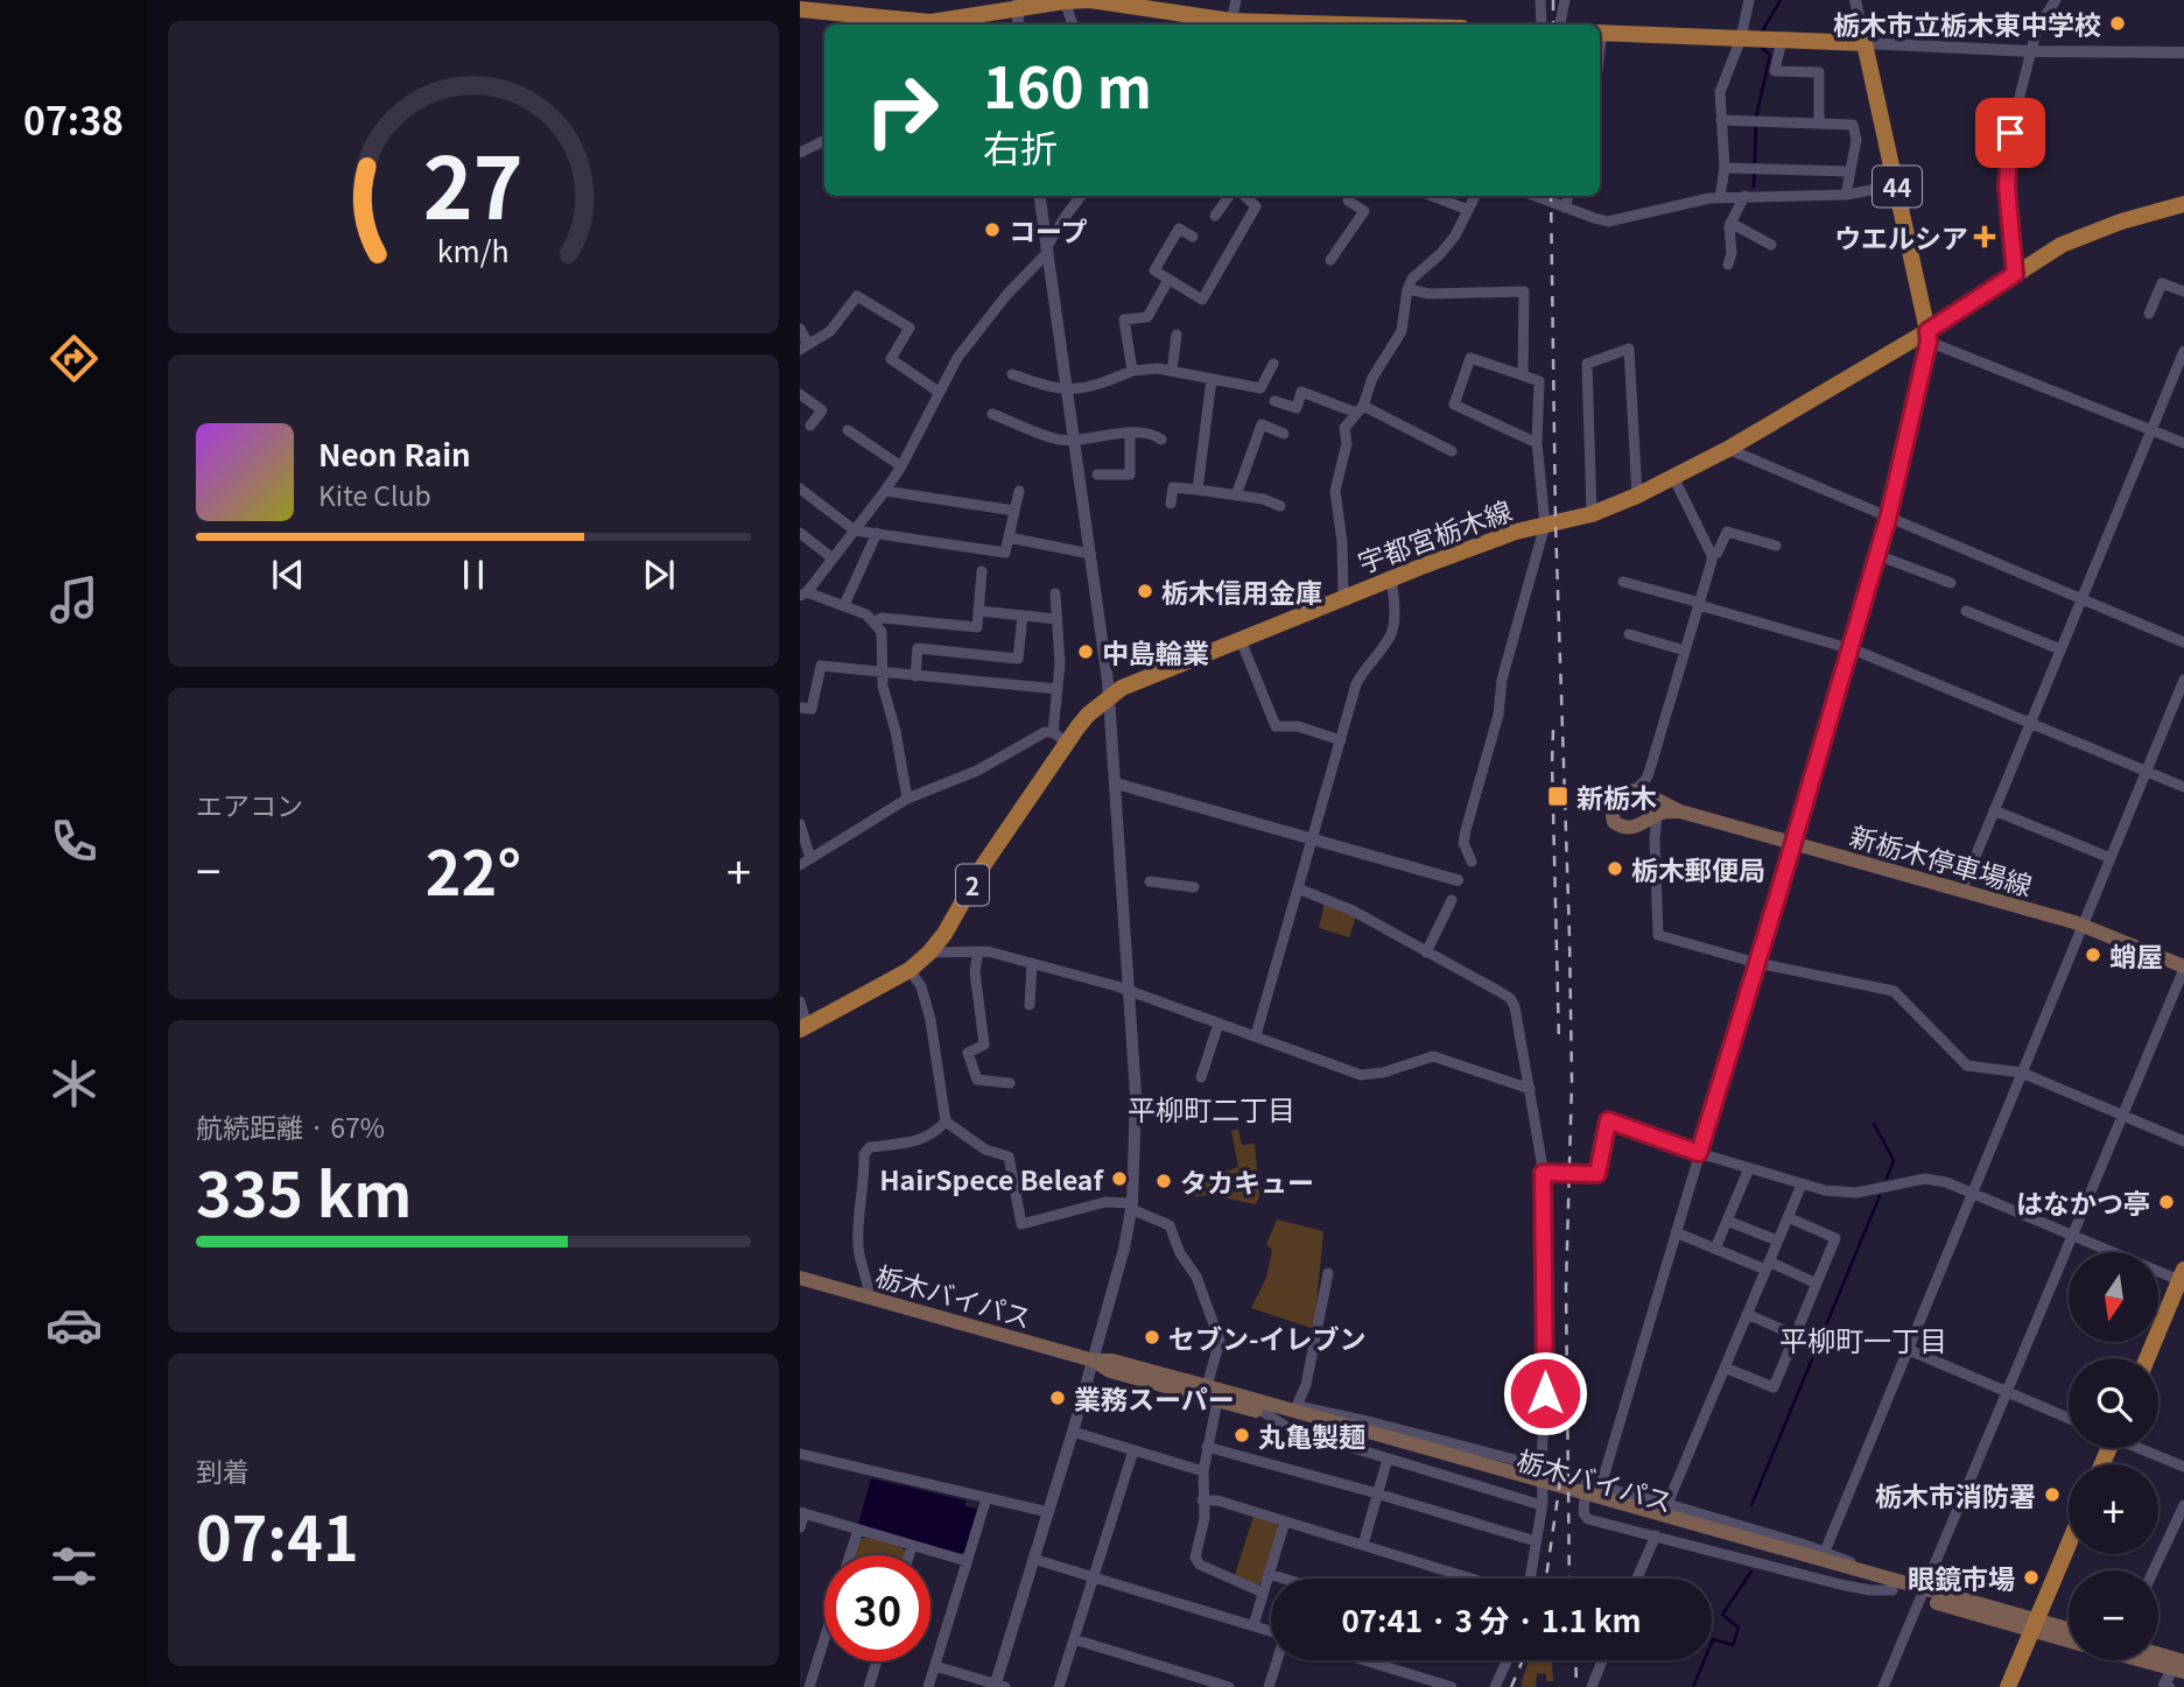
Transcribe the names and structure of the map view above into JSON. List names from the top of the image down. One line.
{"streets":{"main road":["44","宇都宮栃木線","新栃木停車場線","2","栃木バイパス"]},"crossings":[["44","宇都宮栃木線"]],"districts":["平柳町二丁目","平柳町一丁目"],"places":{"other":["栃木市立栃木東中学校","コープ","栃木信用金庫","中島輪業","栃木郵便局","蛸屋","HairSpece Beleaf","タカキュー","はなかつ亭","セブン-イレブン","業務スーパー","丸亀製麺","栃木市消防署","眼鏡市場"],"health":["ウエルシア"],"transit":["新栃木"]},"north":"bottom","page":{"tabs":"07:38","turn":["160 m","右折"],"song":["Neon Rain","Kite Club"],"tile":["エアコン",["航続距離 · 67%","335 km"],["到着","07:41"]],"heat":["−","22°","+"],"map_buttons":["+","−"],"limit":"30","trip":"07:41 · 3 分 · 1.1 km","gauge":["27","km/h"]}}
